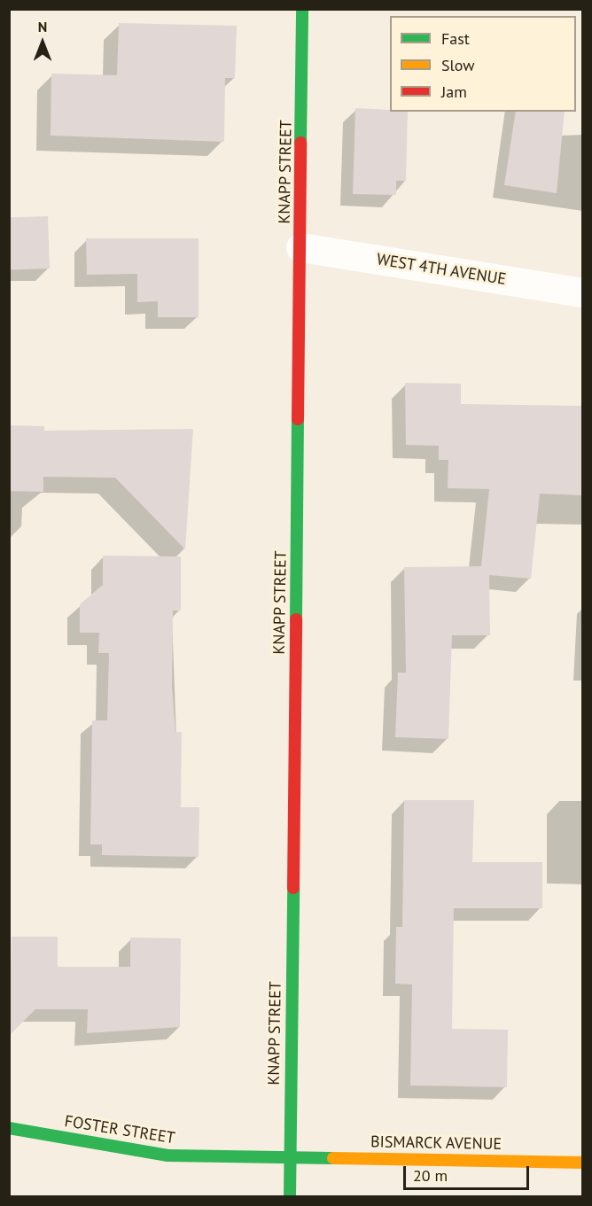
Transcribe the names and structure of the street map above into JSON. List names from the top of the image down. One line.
{"streets":{"street":["KNAPP STREET","WEST 4TH AVENUE","FOSTER STREET","BISMARCK AVENUE"]},"crossings":[["KNAPP STREET","WEST 4TH AVENUE"],["KNAPP STREET","FOSTER STREET"],["KNAPP STREET","BISMARCK AVENUE"],["FOSTER STREET","BISMARCK AVENUE"]],"legend":["Fast","Slow","Jam"],"scale_bar":"20 m","north":"top"}
